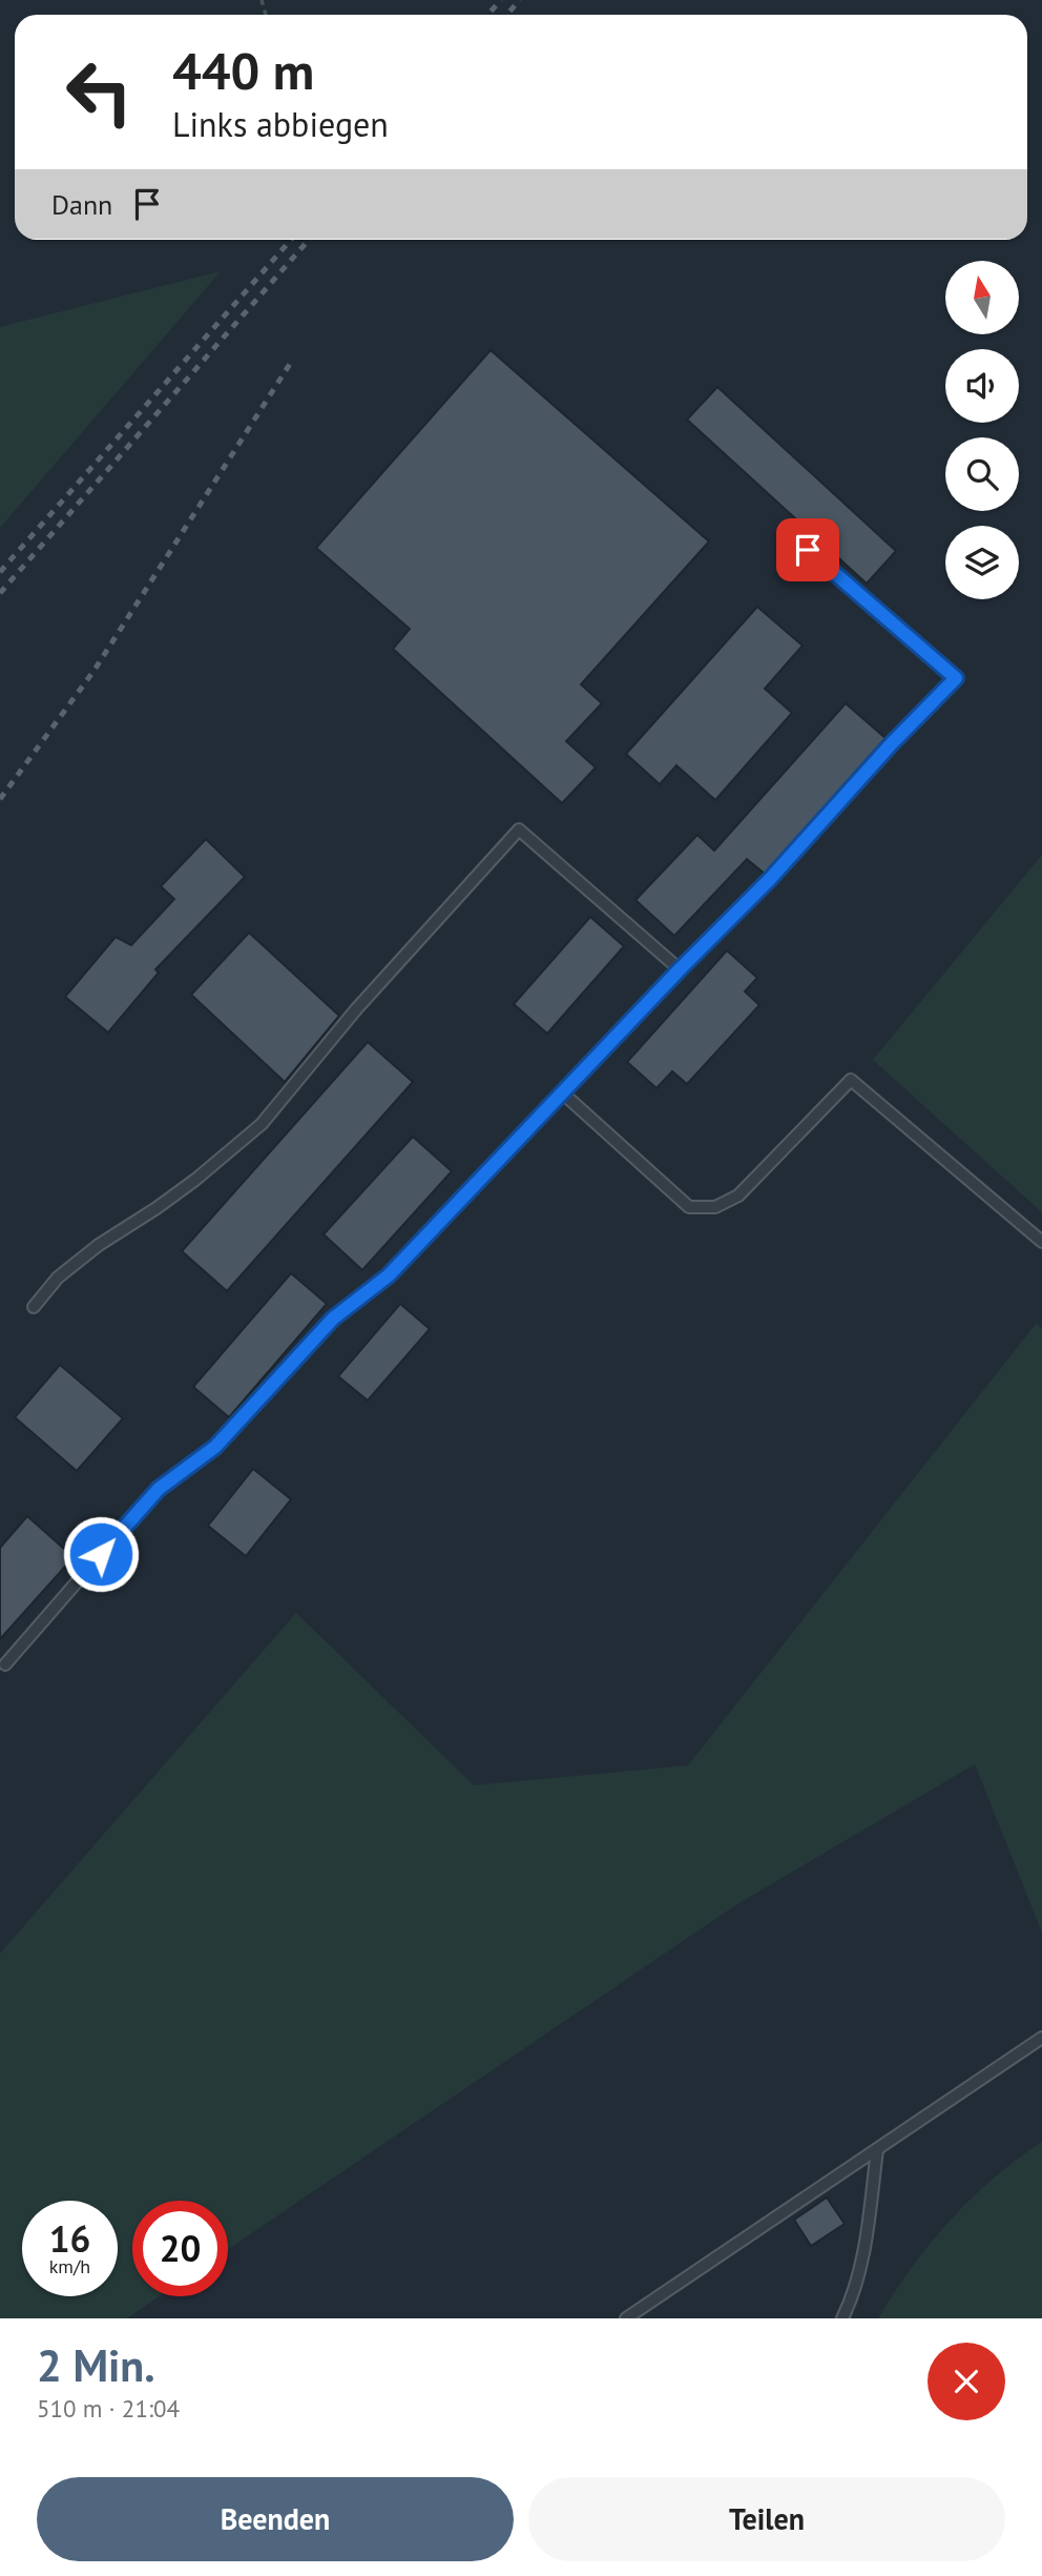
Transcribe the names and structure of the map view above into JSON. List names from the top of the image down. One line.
{"north":"top","page":{"turn":["440 m","Links abbiegen"],"then":"Dann","speed":"16 km/h","limit":"20","heading":["2 Min.","510 m · 21:04"],"buttons":["Beenden","Teilen"]}}
